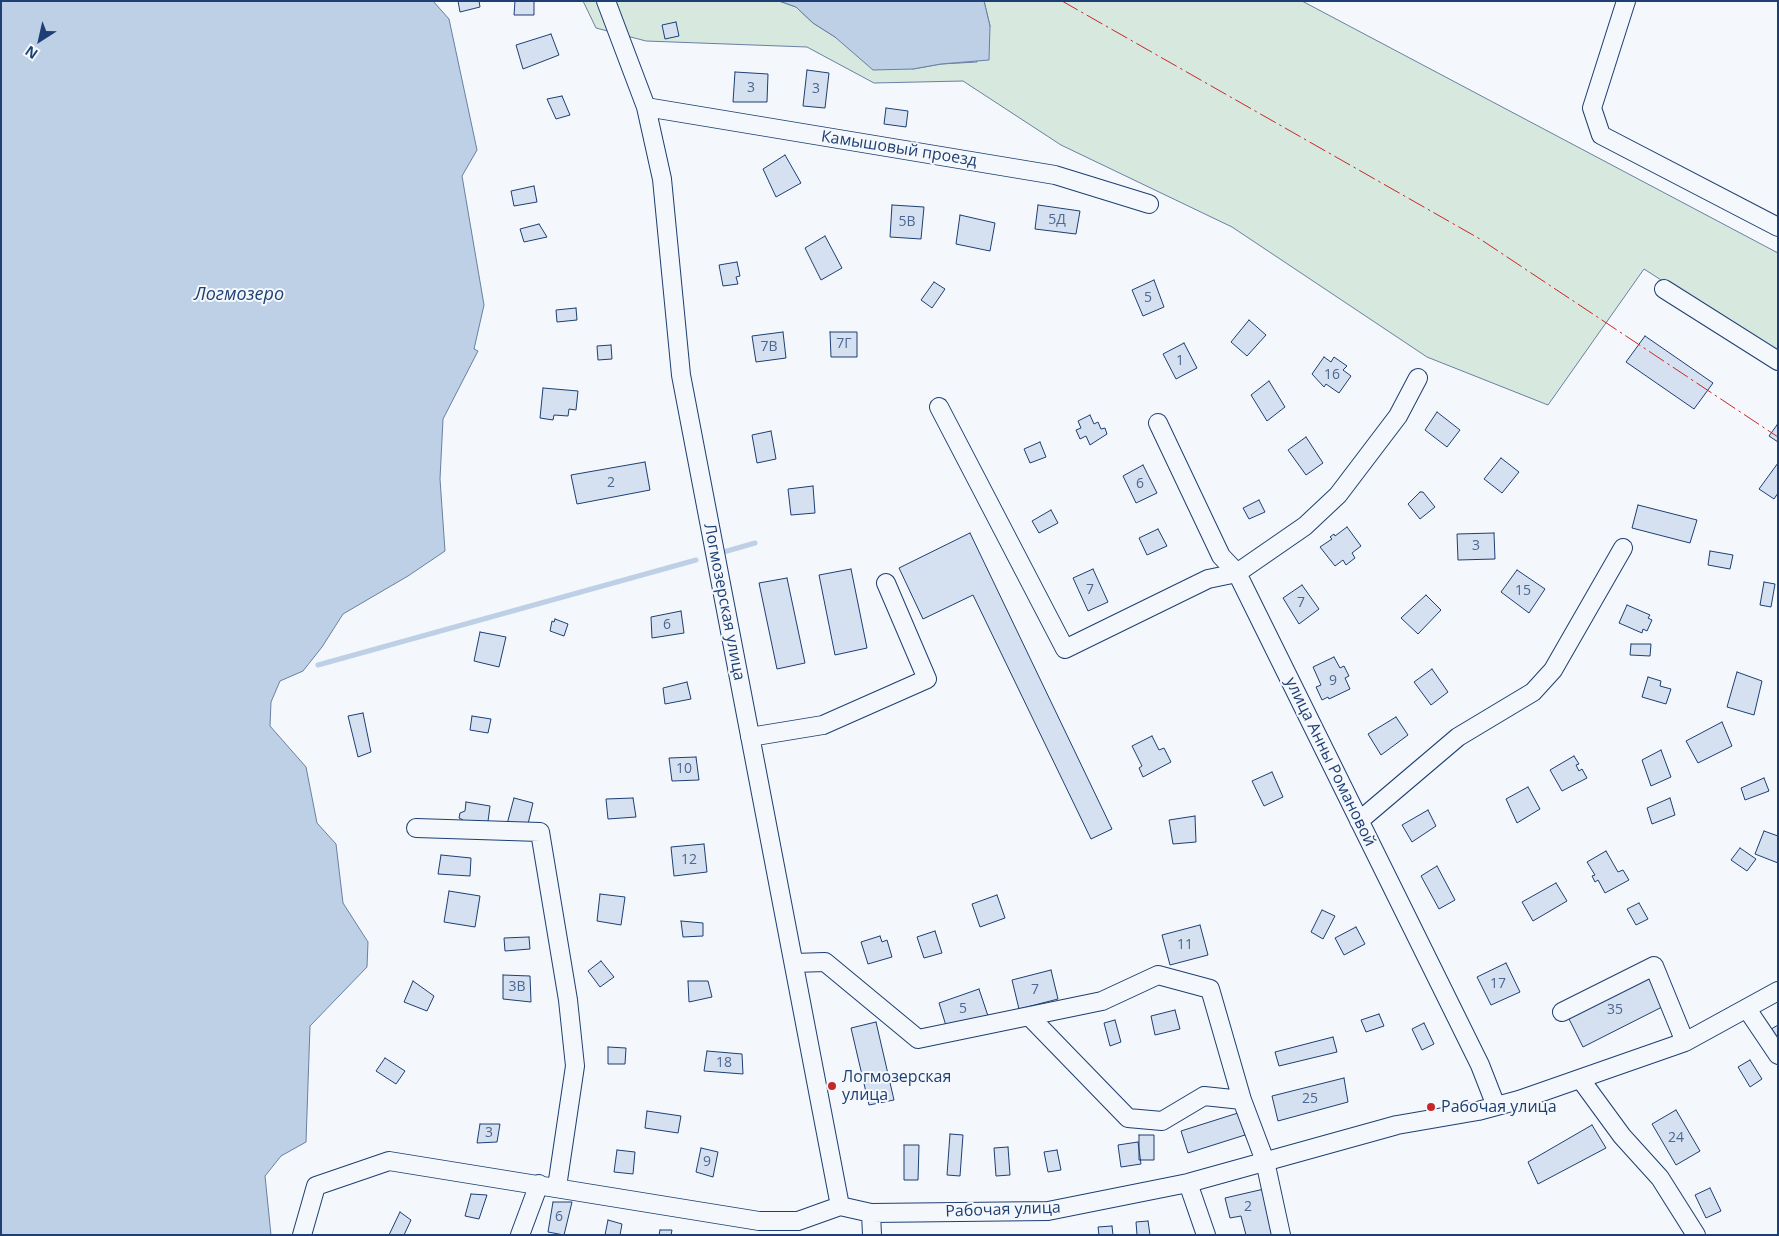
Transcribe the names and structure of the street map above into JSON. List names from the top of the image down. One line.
{"streets":{"street":["Камышовый проезд","Логмозерская улица","улица Анны Романовой","Рабочая улица"]},"crossings":[["Камышовый проезд","Логмозерская улица"],["Логмозерская улица","Рабочая улица"],["улица Анны Романовой","Рабочая улица"]],"water":["Логмозеро"],"places":["Логмозерская улица","Рабочая улица"],"house_numbers":["3","3","5Д","5В","5","7Г","7В","1","16","2","6","3","7","15","7","6","9","10","12","11","17","3В","7","5","35","18","25","3","24","9","2","6"],"north":"bottom left"}
